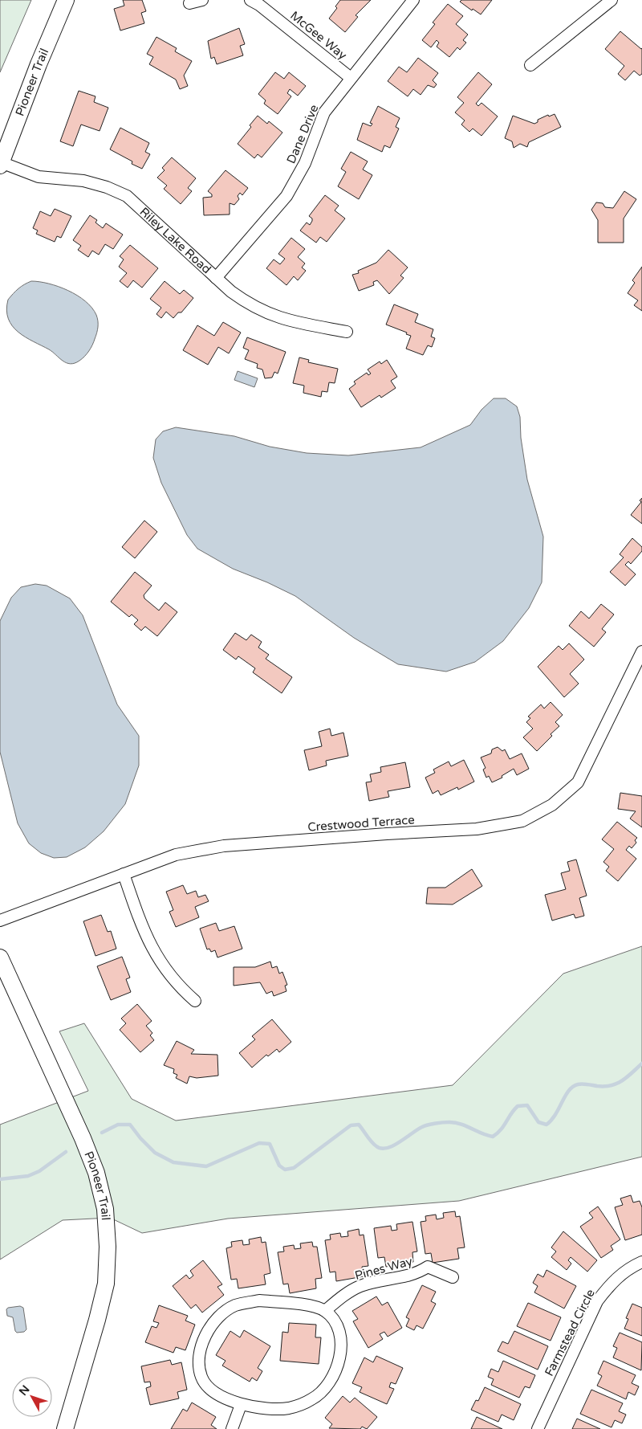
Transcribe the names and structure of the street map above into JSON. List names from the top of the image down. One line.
{"streets":{"main road":["Pioneer Trail"],"street":["McGee Way","Dane Drive","Riley Lake Road","Crestwood Terrace","Pines Way","Farmstead Circle"]},"crossings":[["McGee Way","Dane Drive"],["Pioneer Trail","Riley Lake Road"],["Dane Drive","Riley Lake Road"]],"north":"top left"}
